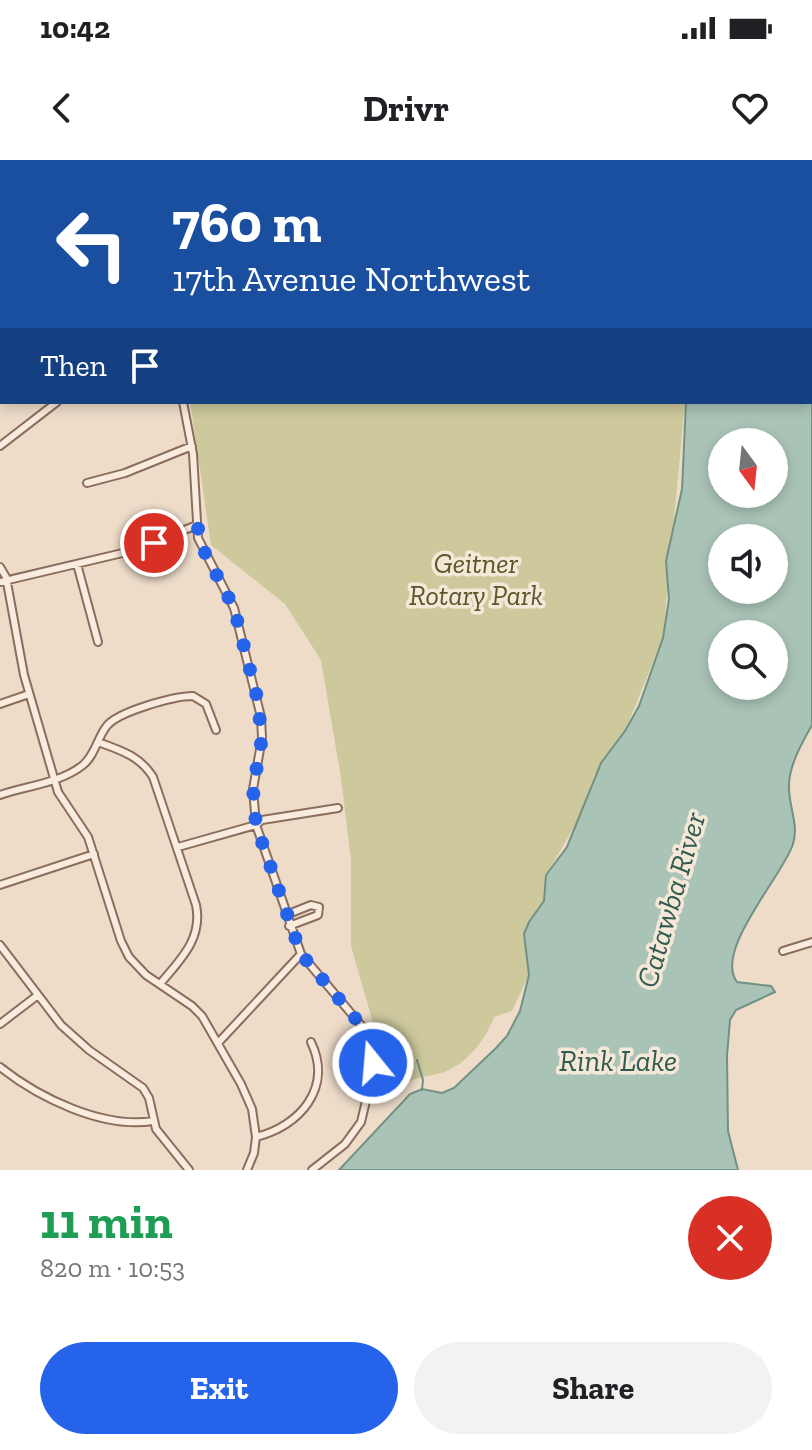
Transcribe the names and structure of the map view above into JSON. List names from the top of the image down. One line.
{"water":["Catawba River","Rink Lake"],"parks":["Geitner Rotary Park"],"north":"bottom","page":{"status":"10:42","header":"Drivr","turn":["760 m","17th Avenue Northwest"],"then":"Then","heading":["11 min","820 m · 10:53"],"buttons":["Exit","Share"]}}
